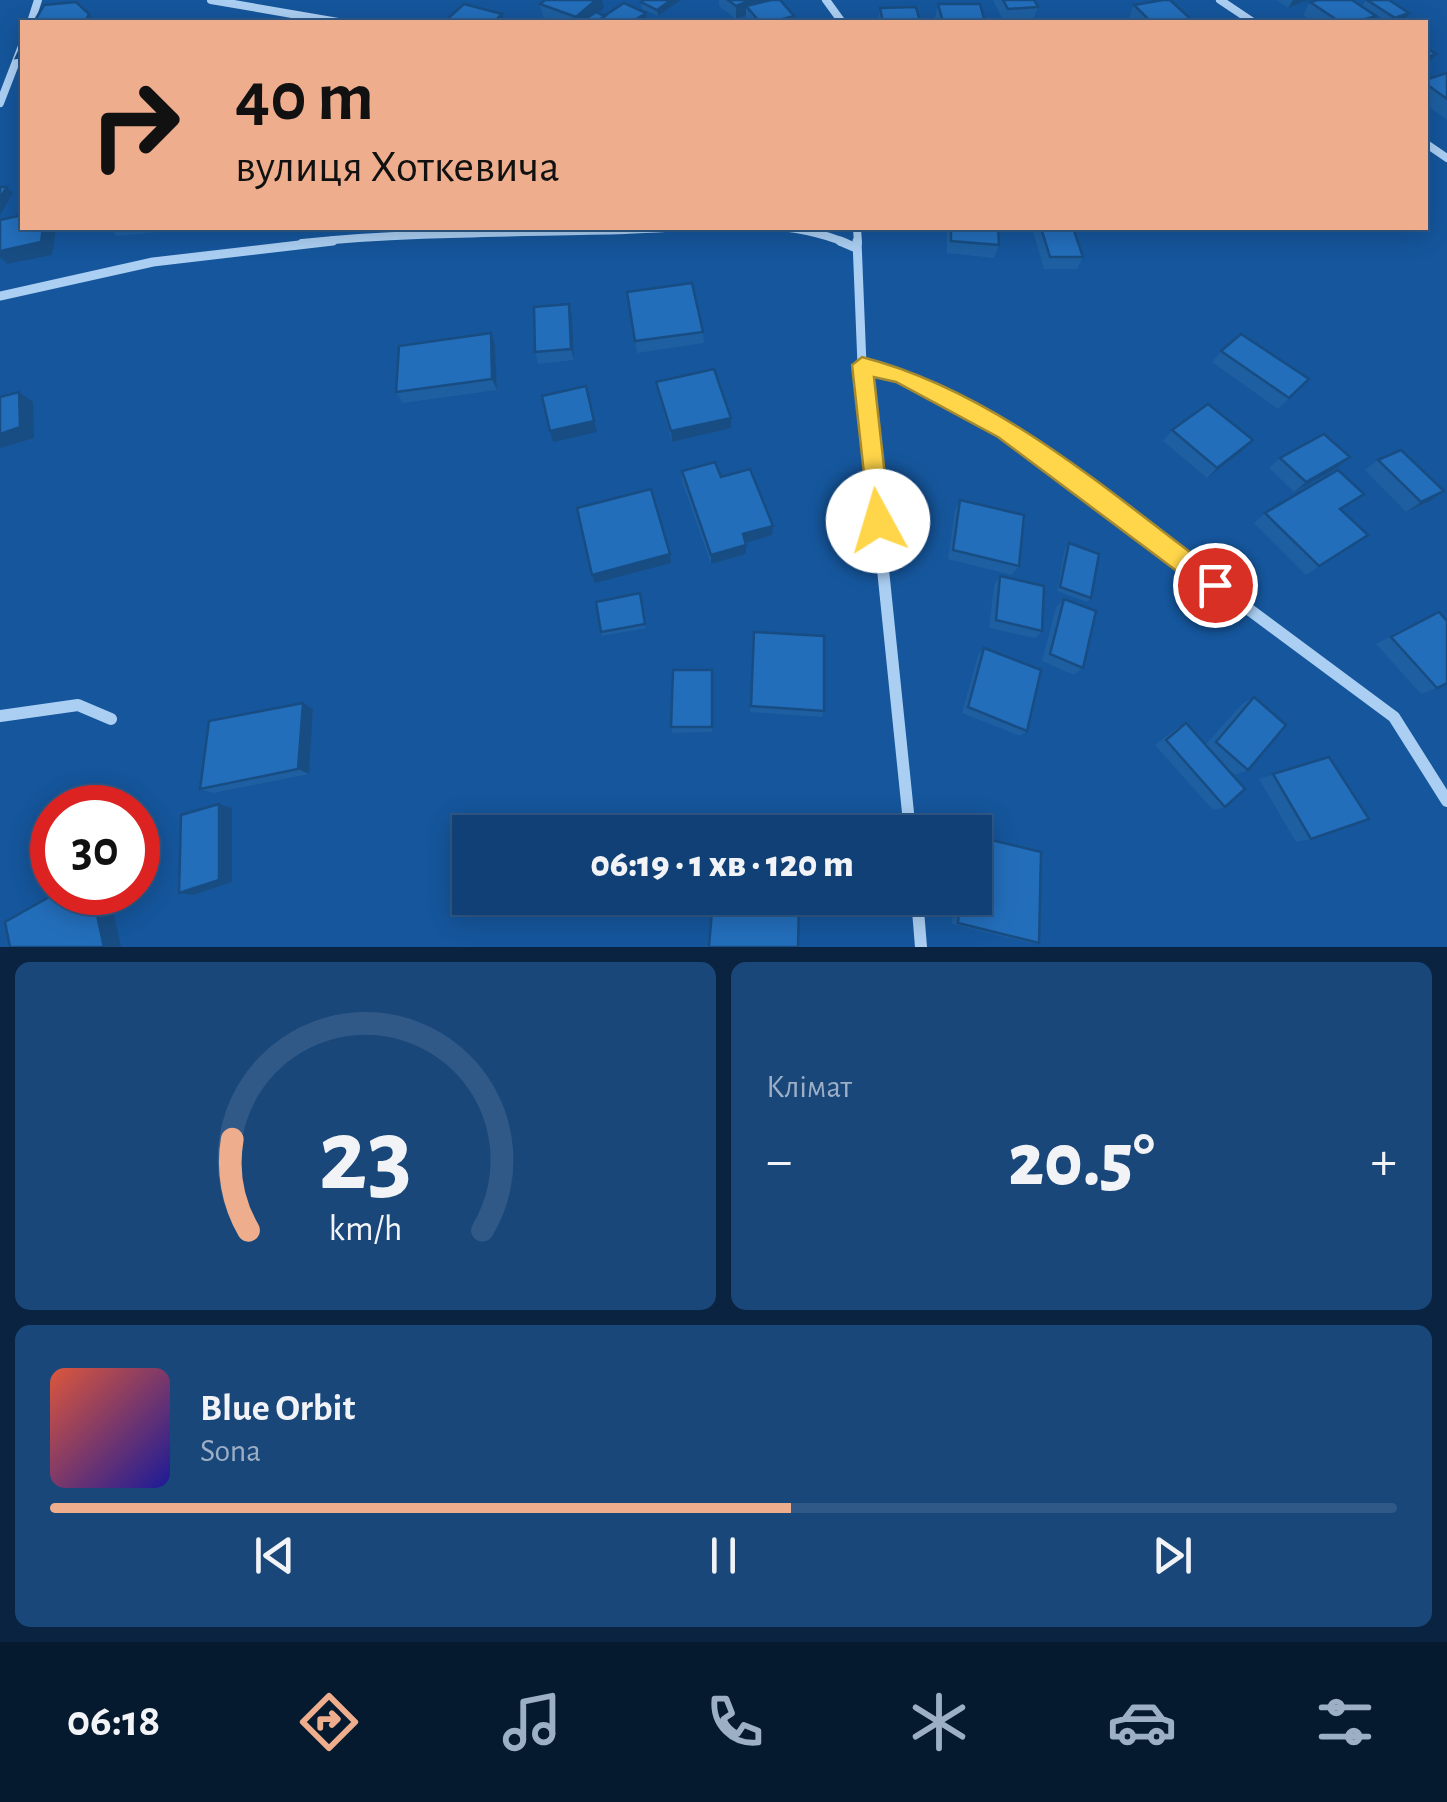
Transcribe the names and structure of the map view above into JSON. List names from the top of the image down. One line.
{"page":{"turn":["40 m","вулиця Хоткевича"],"limit":"30","trip":"06:19 · 1 хв · 120 m","tile":"Клімат","heat":["−","20.5°","+"],"song":["Blue Orbit","Sona"],"tabs":"06:18","gauge":["23","km/h"]}}
